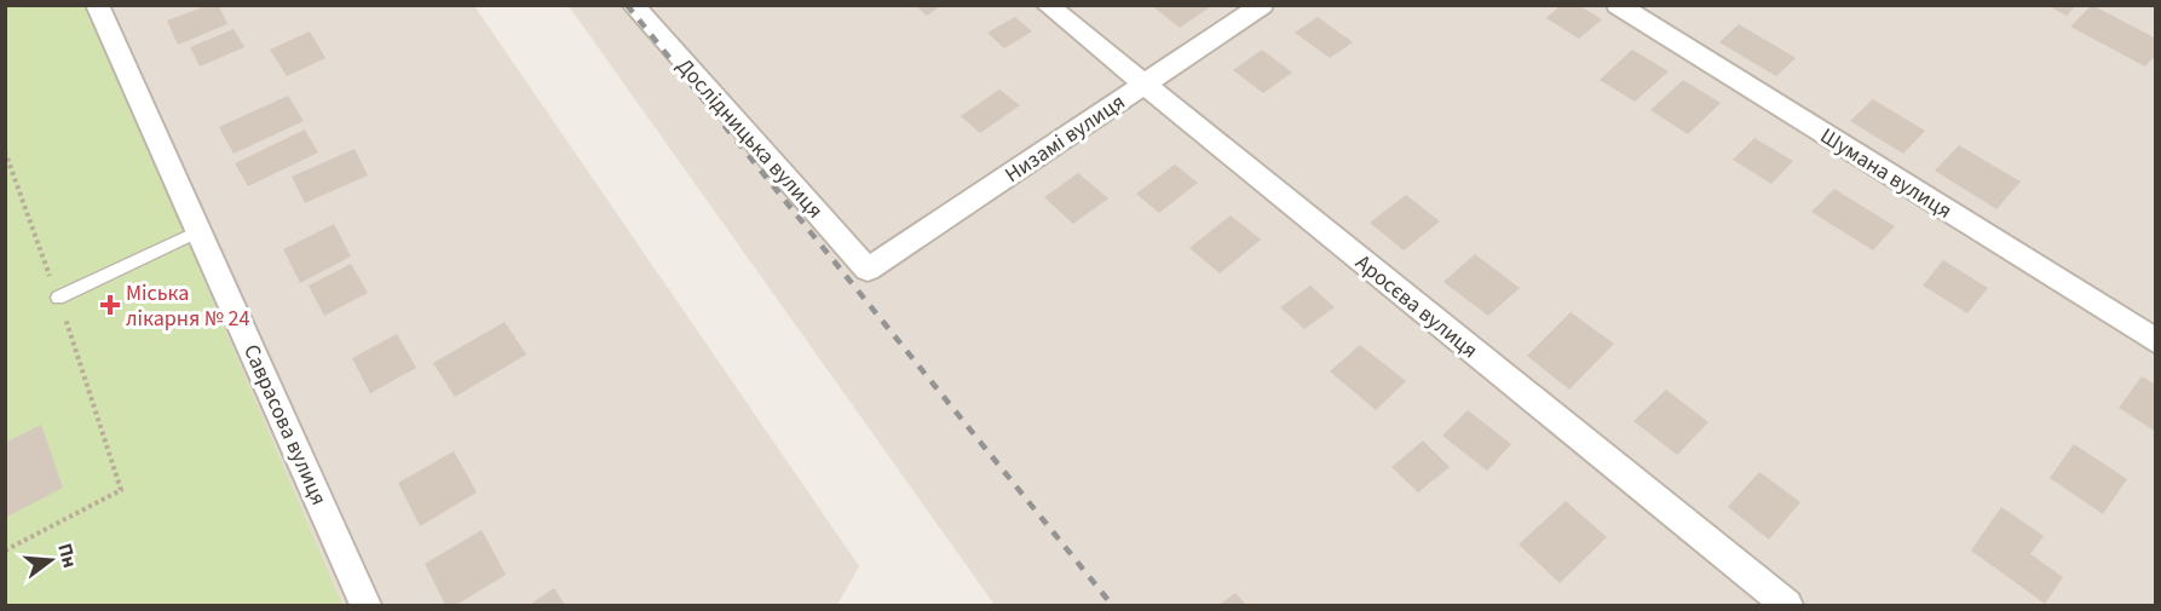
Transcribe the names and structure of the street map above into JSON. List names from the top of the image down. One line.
{"streets":{"street":["Дослідницька вулиця","Низамі вулиця","Шумана вулиця","Аросєва вулиця","Саврасова вулиця"]},"crossings":[["Дослідницька вулиця","Низамі вулиця"],["Низамі вулиця","Аросєва вулиця"]],"places":{"health":["Міська лікарня № 24"]},"north":"right"}
